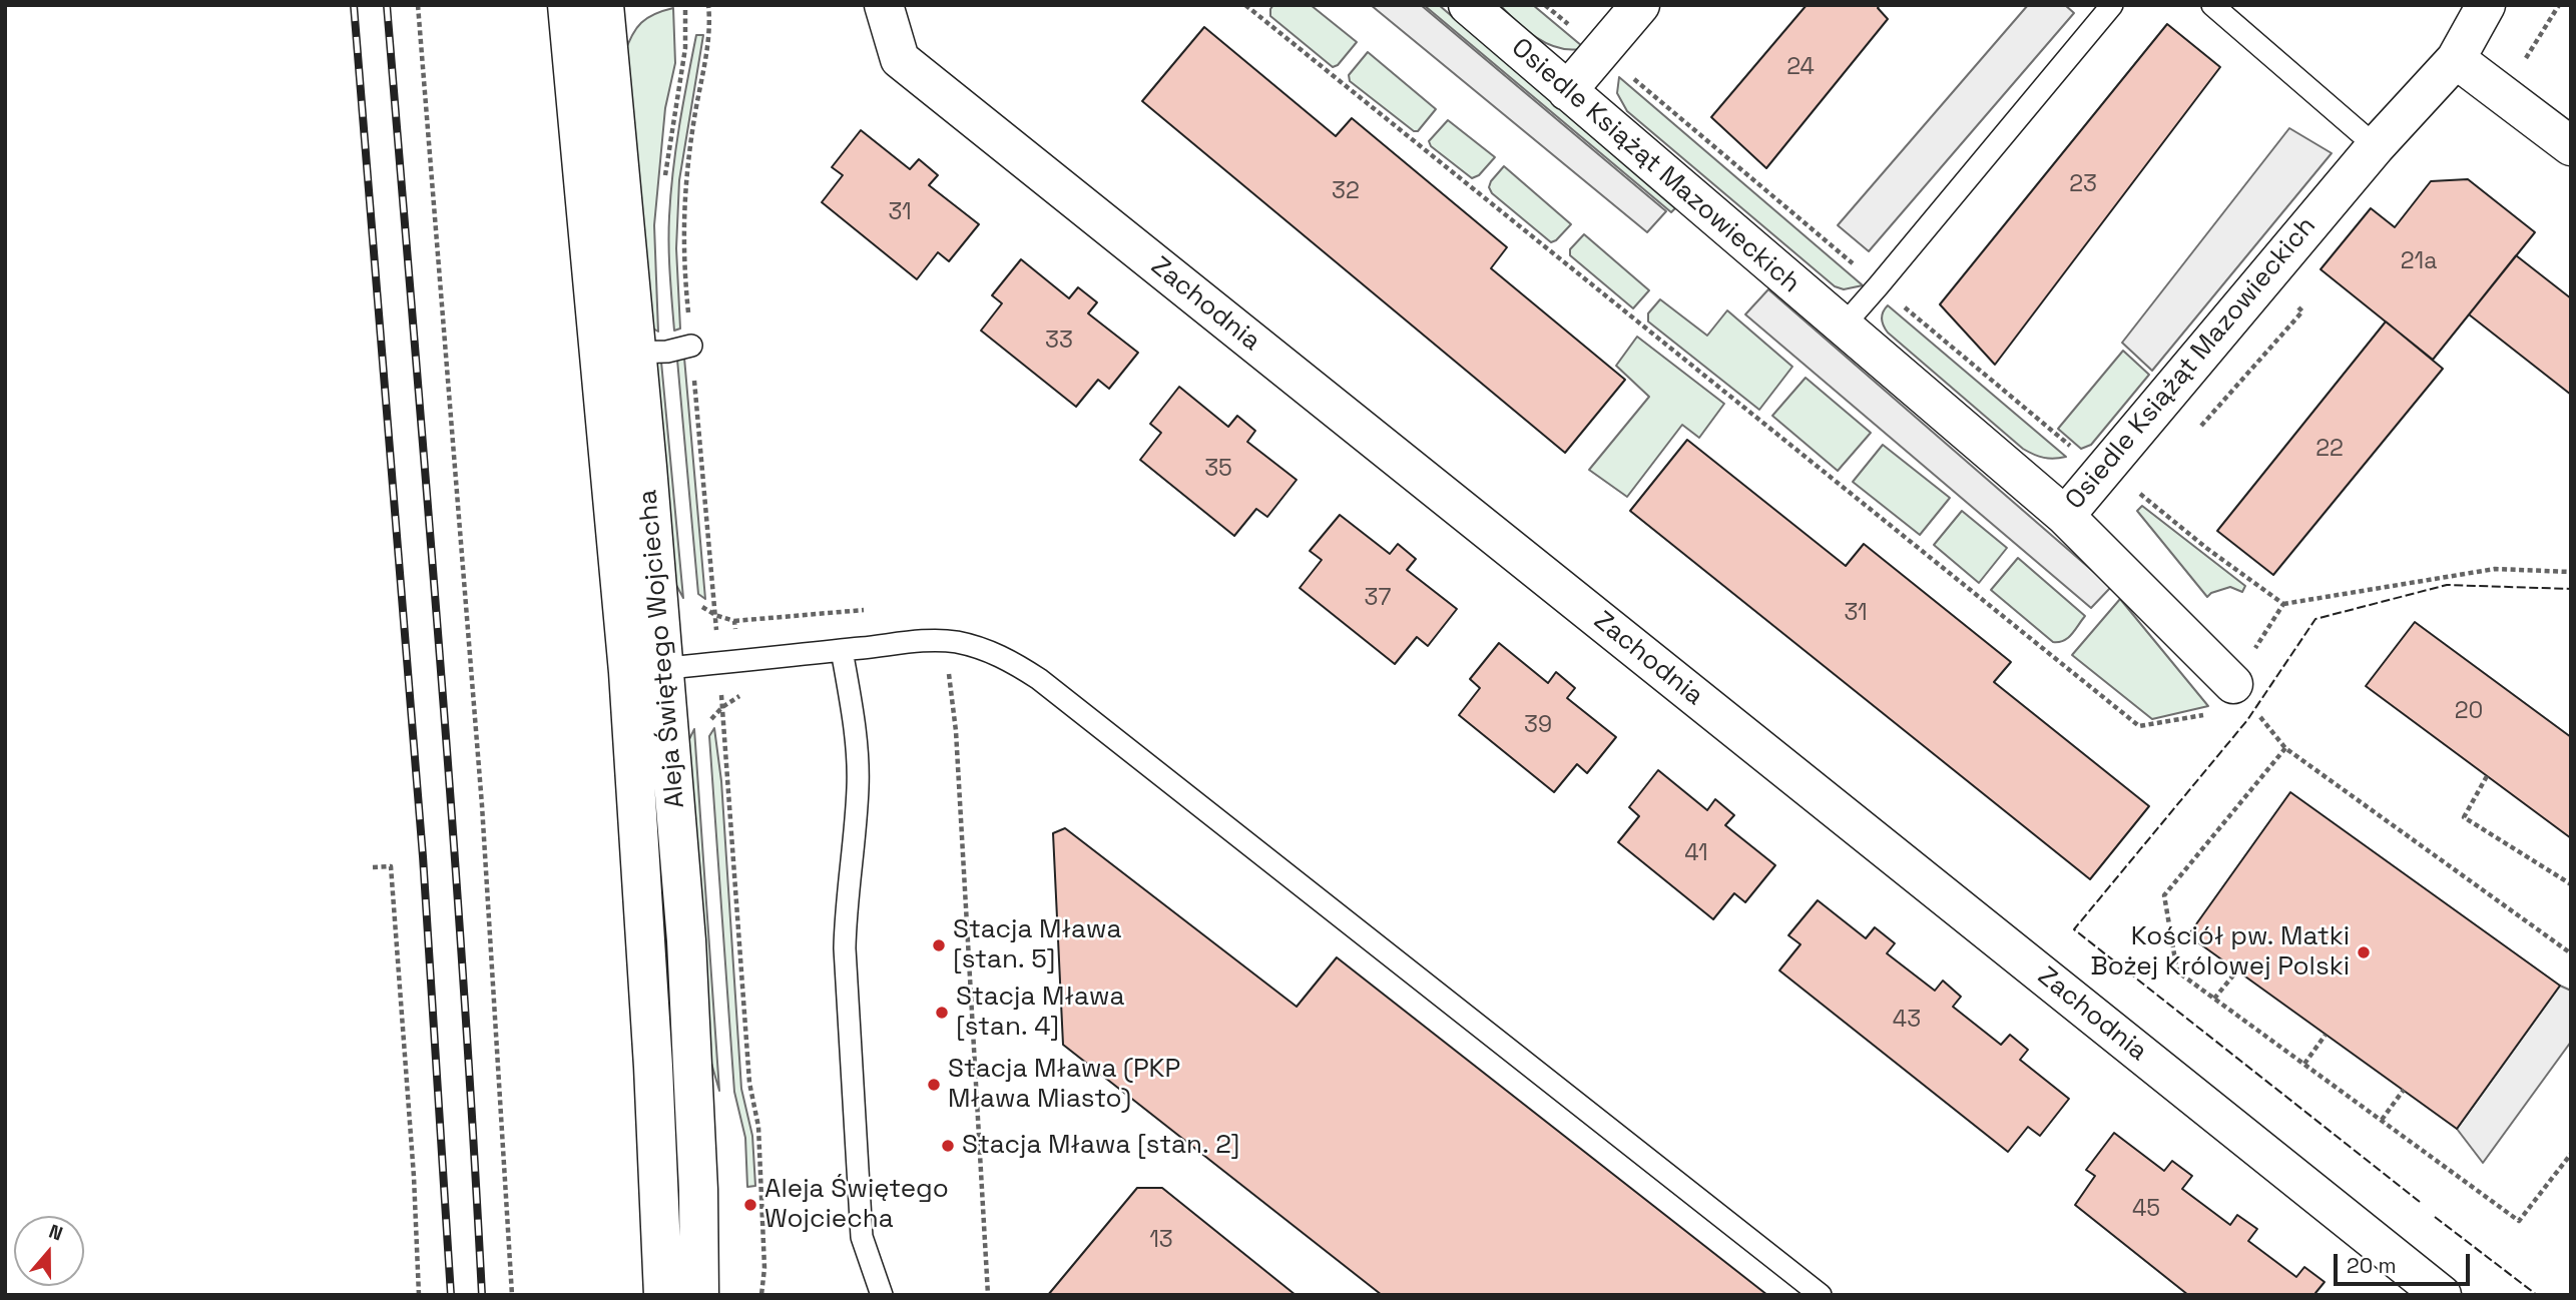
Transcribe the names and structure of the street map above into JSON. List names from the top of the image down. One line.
{"streets":{"street":["Osiedle Książąt Mazowieckich","Zachodnia","Aleja Świętego Wojciecha"]},"places":["Stacja Mława [stan. 5]","Kościół pw. Matki Bożej Królowej Polski","Stacja Mława [stan. 4]","Stacja Mława (PKP Mława Miasto)","Stacja Mława [stan. 2]","Aleja Świętego Wojciecha"],"house_numbers":["24","23","32","31","21a","33","22","35","37","31","20","39","41","43","45","13"],"scale_bar":"20 m","north":"top"}
